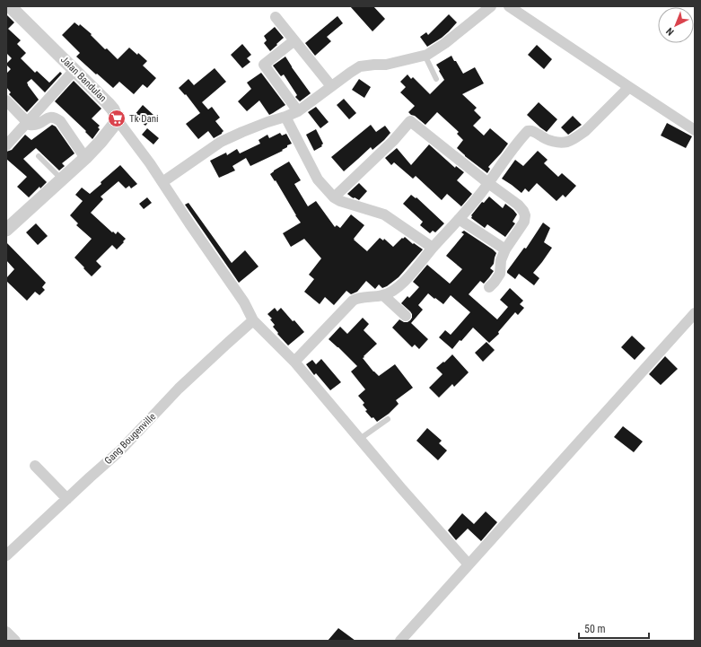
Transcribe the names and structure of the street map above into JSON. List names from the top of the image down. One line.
{"streets":{"street":["Jalan Bandulan","Gang Bougenville"]},"places":{"supermarket":["Tk Dani"]},"scale_bar":"50 m","north":"bottom left"}
